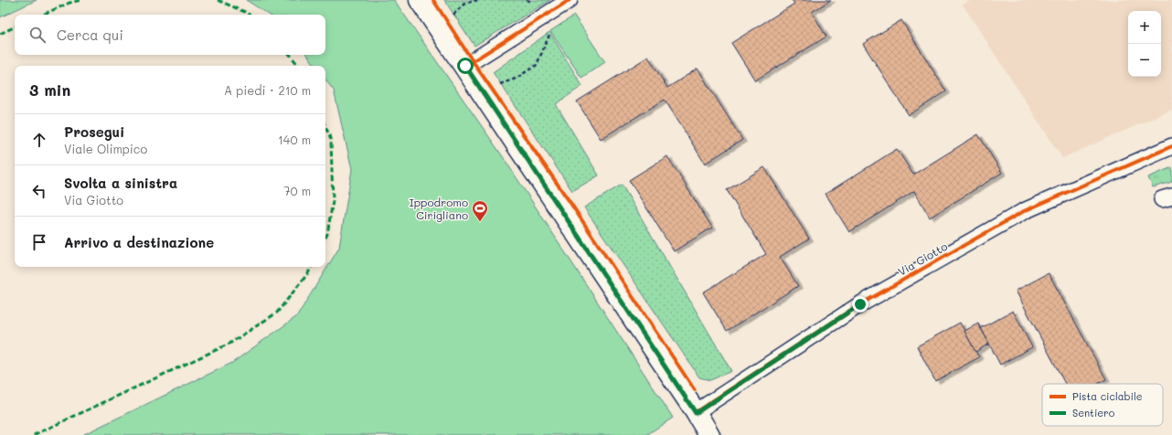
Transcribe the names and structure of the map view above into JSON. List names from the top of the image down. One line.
{"streets":{"street":["Via Giotto"]},"places":{"sports":["Ippodromo Cirigliano"]},"legend":["Pista ciclabile","Sentiero"],"page":{"map_buttons":["+","−"],"search":"Cerca qui","heading":["3 min","A piedi · 210 m"],"list":[["Prosegui","Viale Olimpico","140 m"],["Svolta a sinistra","Via Giotto","70 m"],"Arrivo a destinazione"]}}
